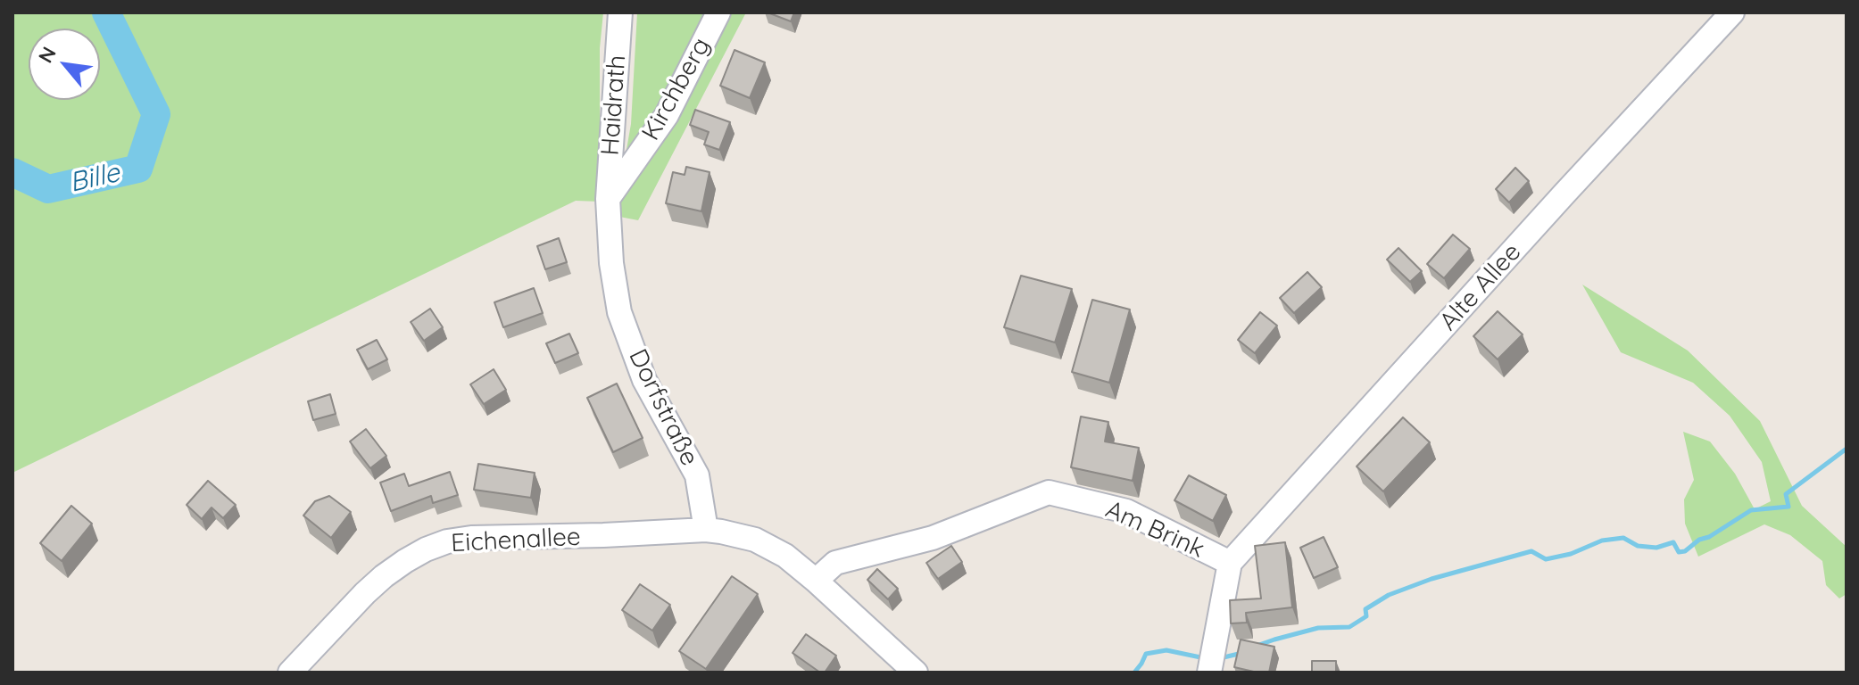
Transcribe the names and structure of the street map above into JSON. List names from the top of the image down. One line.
{"streets":{"street":["Kirchberg","Haidrath","Alte Allee","Dorfstraße","Am Brink","Eichenallee"]},"crossings":[["Kirchberg","Haidrath"],["Kirchberg","Dorfstraße"],["Haidrath","Dorfstraße"],["Alte Allee","Am Brink"],["Dorfstraße","Eichenallee"]],"water":["Bille"],"north":"top left"}
